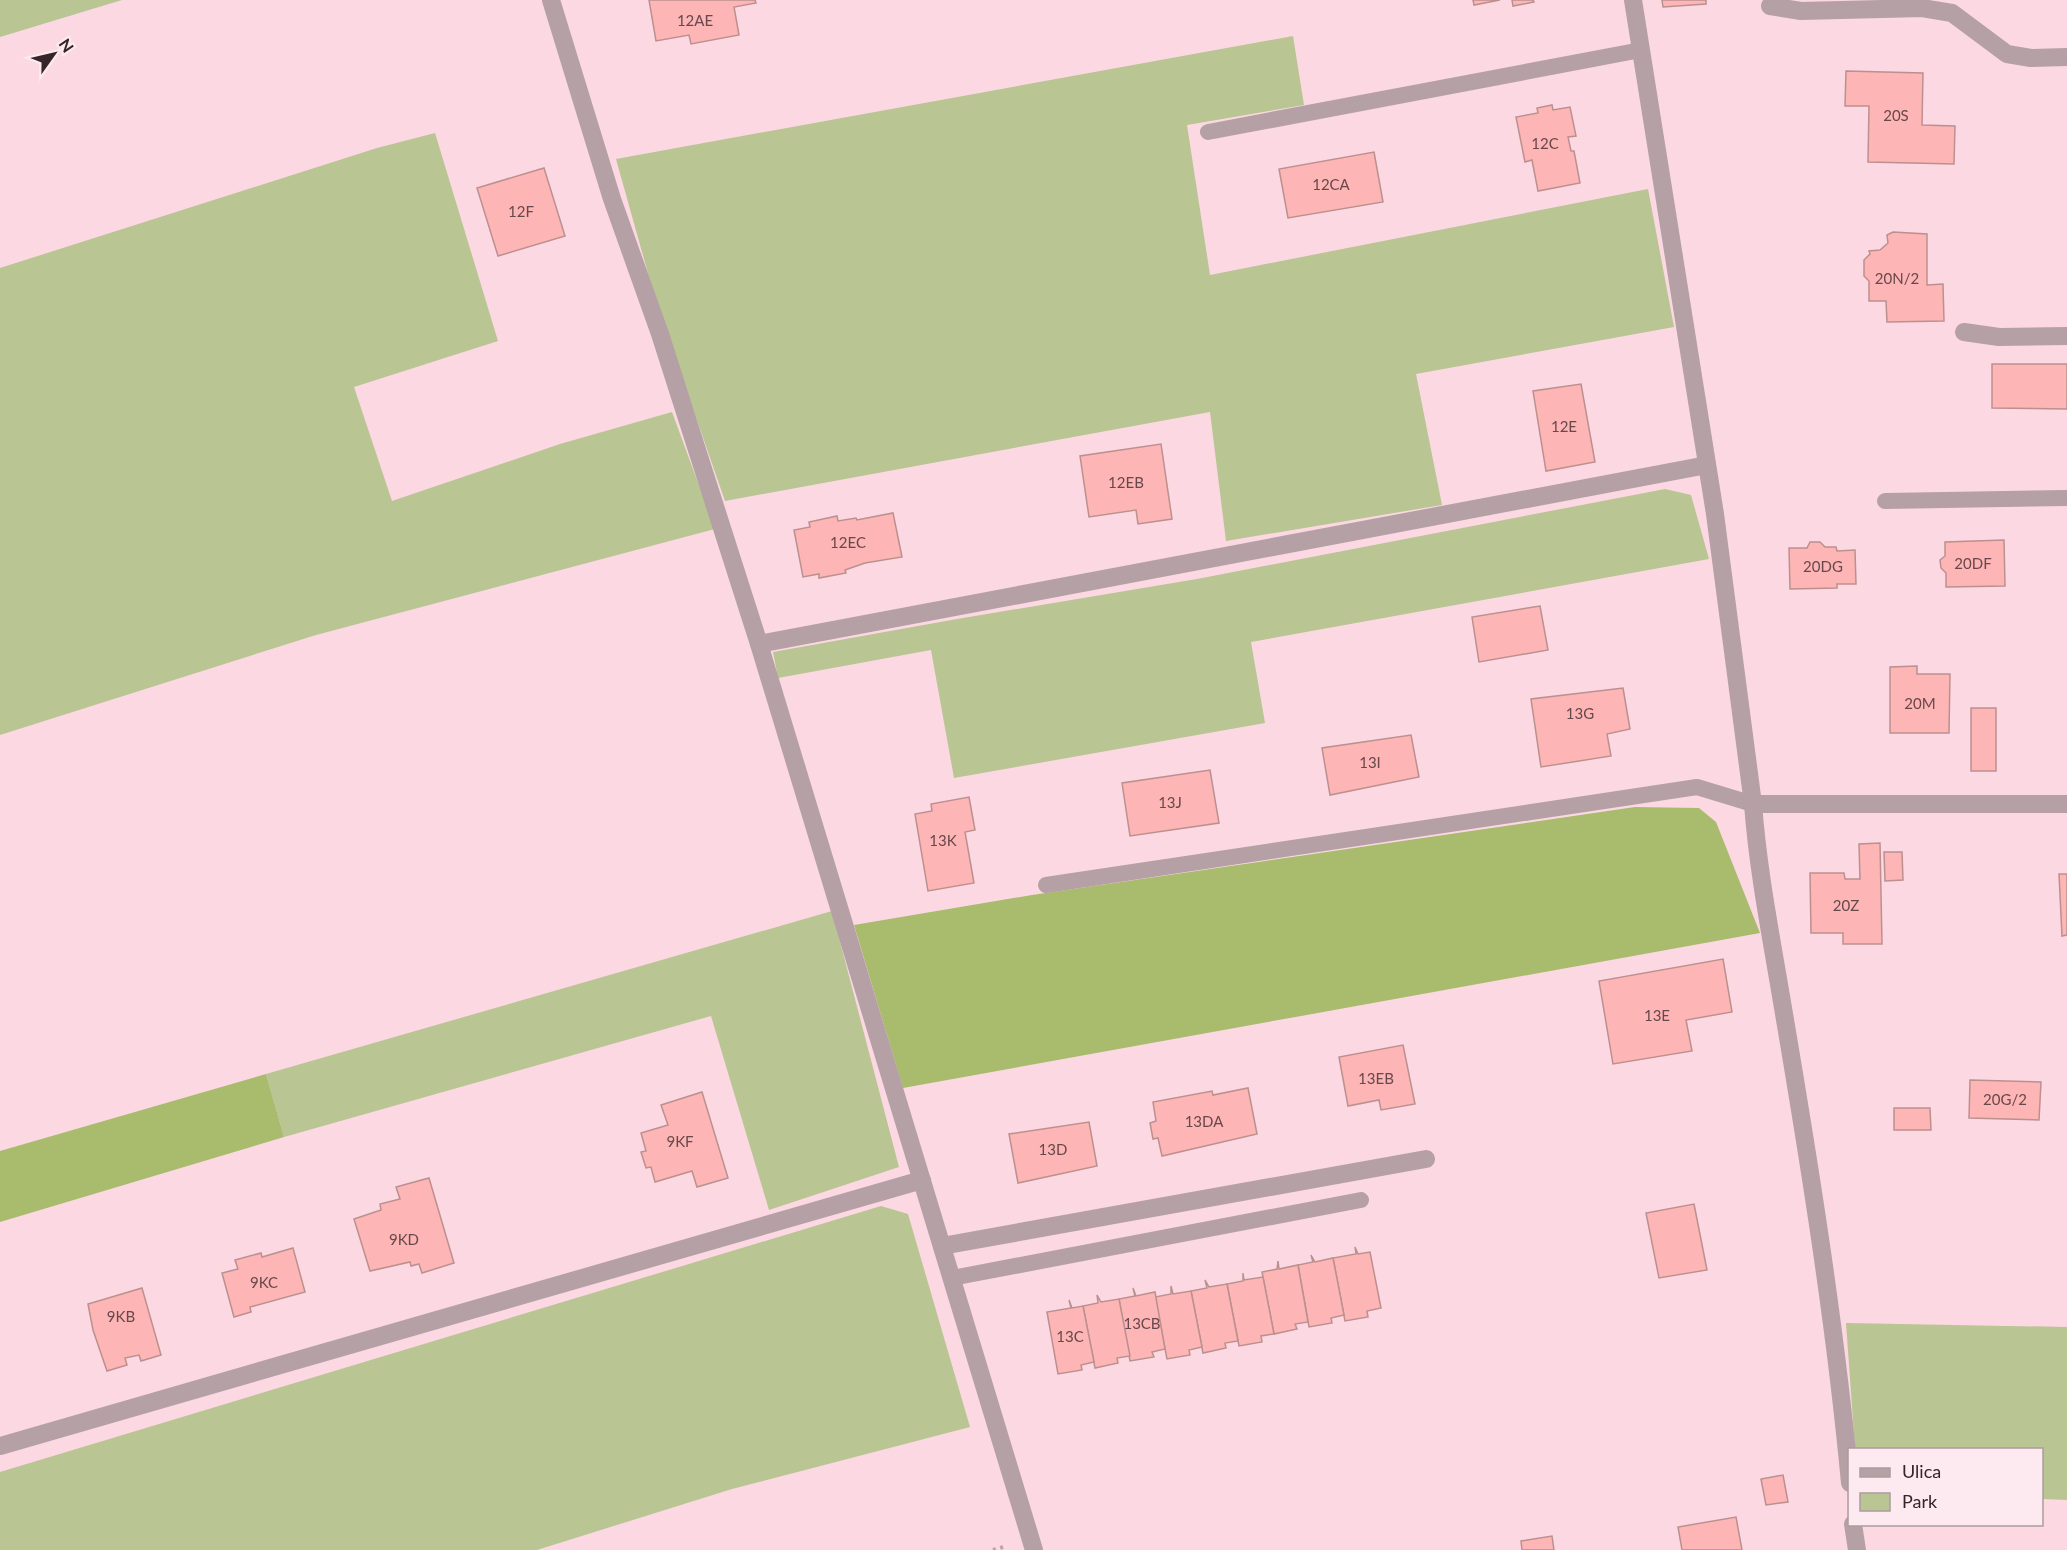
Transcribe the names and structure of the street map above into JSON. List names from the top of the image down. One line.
{"house_numbers":["12AE","20S","12C","12CA","12F","20N/2","12E","12EB","12EC","20DF","20DG","20M","13G","13I","13J","13K","20Z","13E","13EB","20G/2","13DA","9KF","13D","9KD","9KC","9KB","13CB","13C"],"legend":["Ulica","Park"],"north":"top right"}
